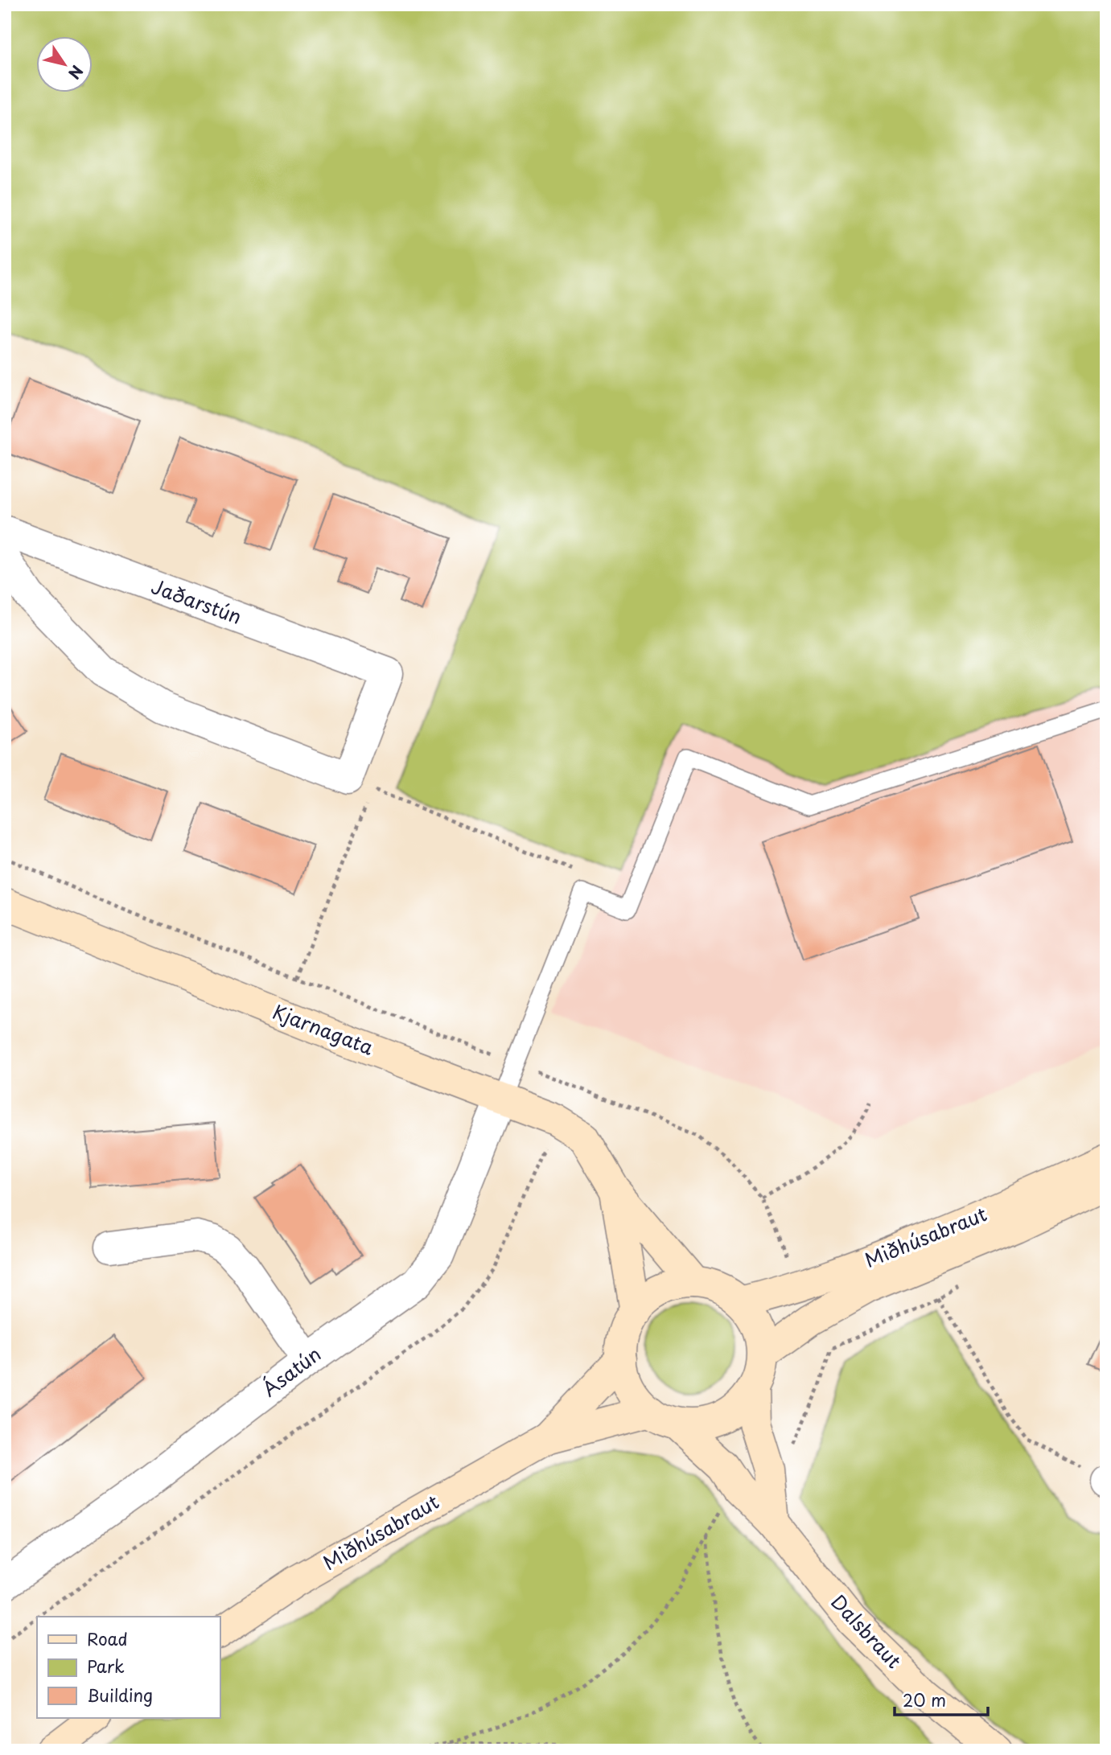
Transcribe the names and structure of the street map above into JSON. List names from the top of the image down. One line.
{"streets":{"street":["Jaðarstún","Kjarnagata","Miðhúsabraut","Ásatún","Dalsbraut"]},"crossings":[["Kjarnagata","Miðhúsabraut"],["Kjarnagata","Ásatún"],["Kjarnagata","Dalsbraut"],["Miðhúsabraut","Dalsbraut"]],"legend":["Road","Park","Building"],"scale_bar":"20 m","north":"bottom right"}
